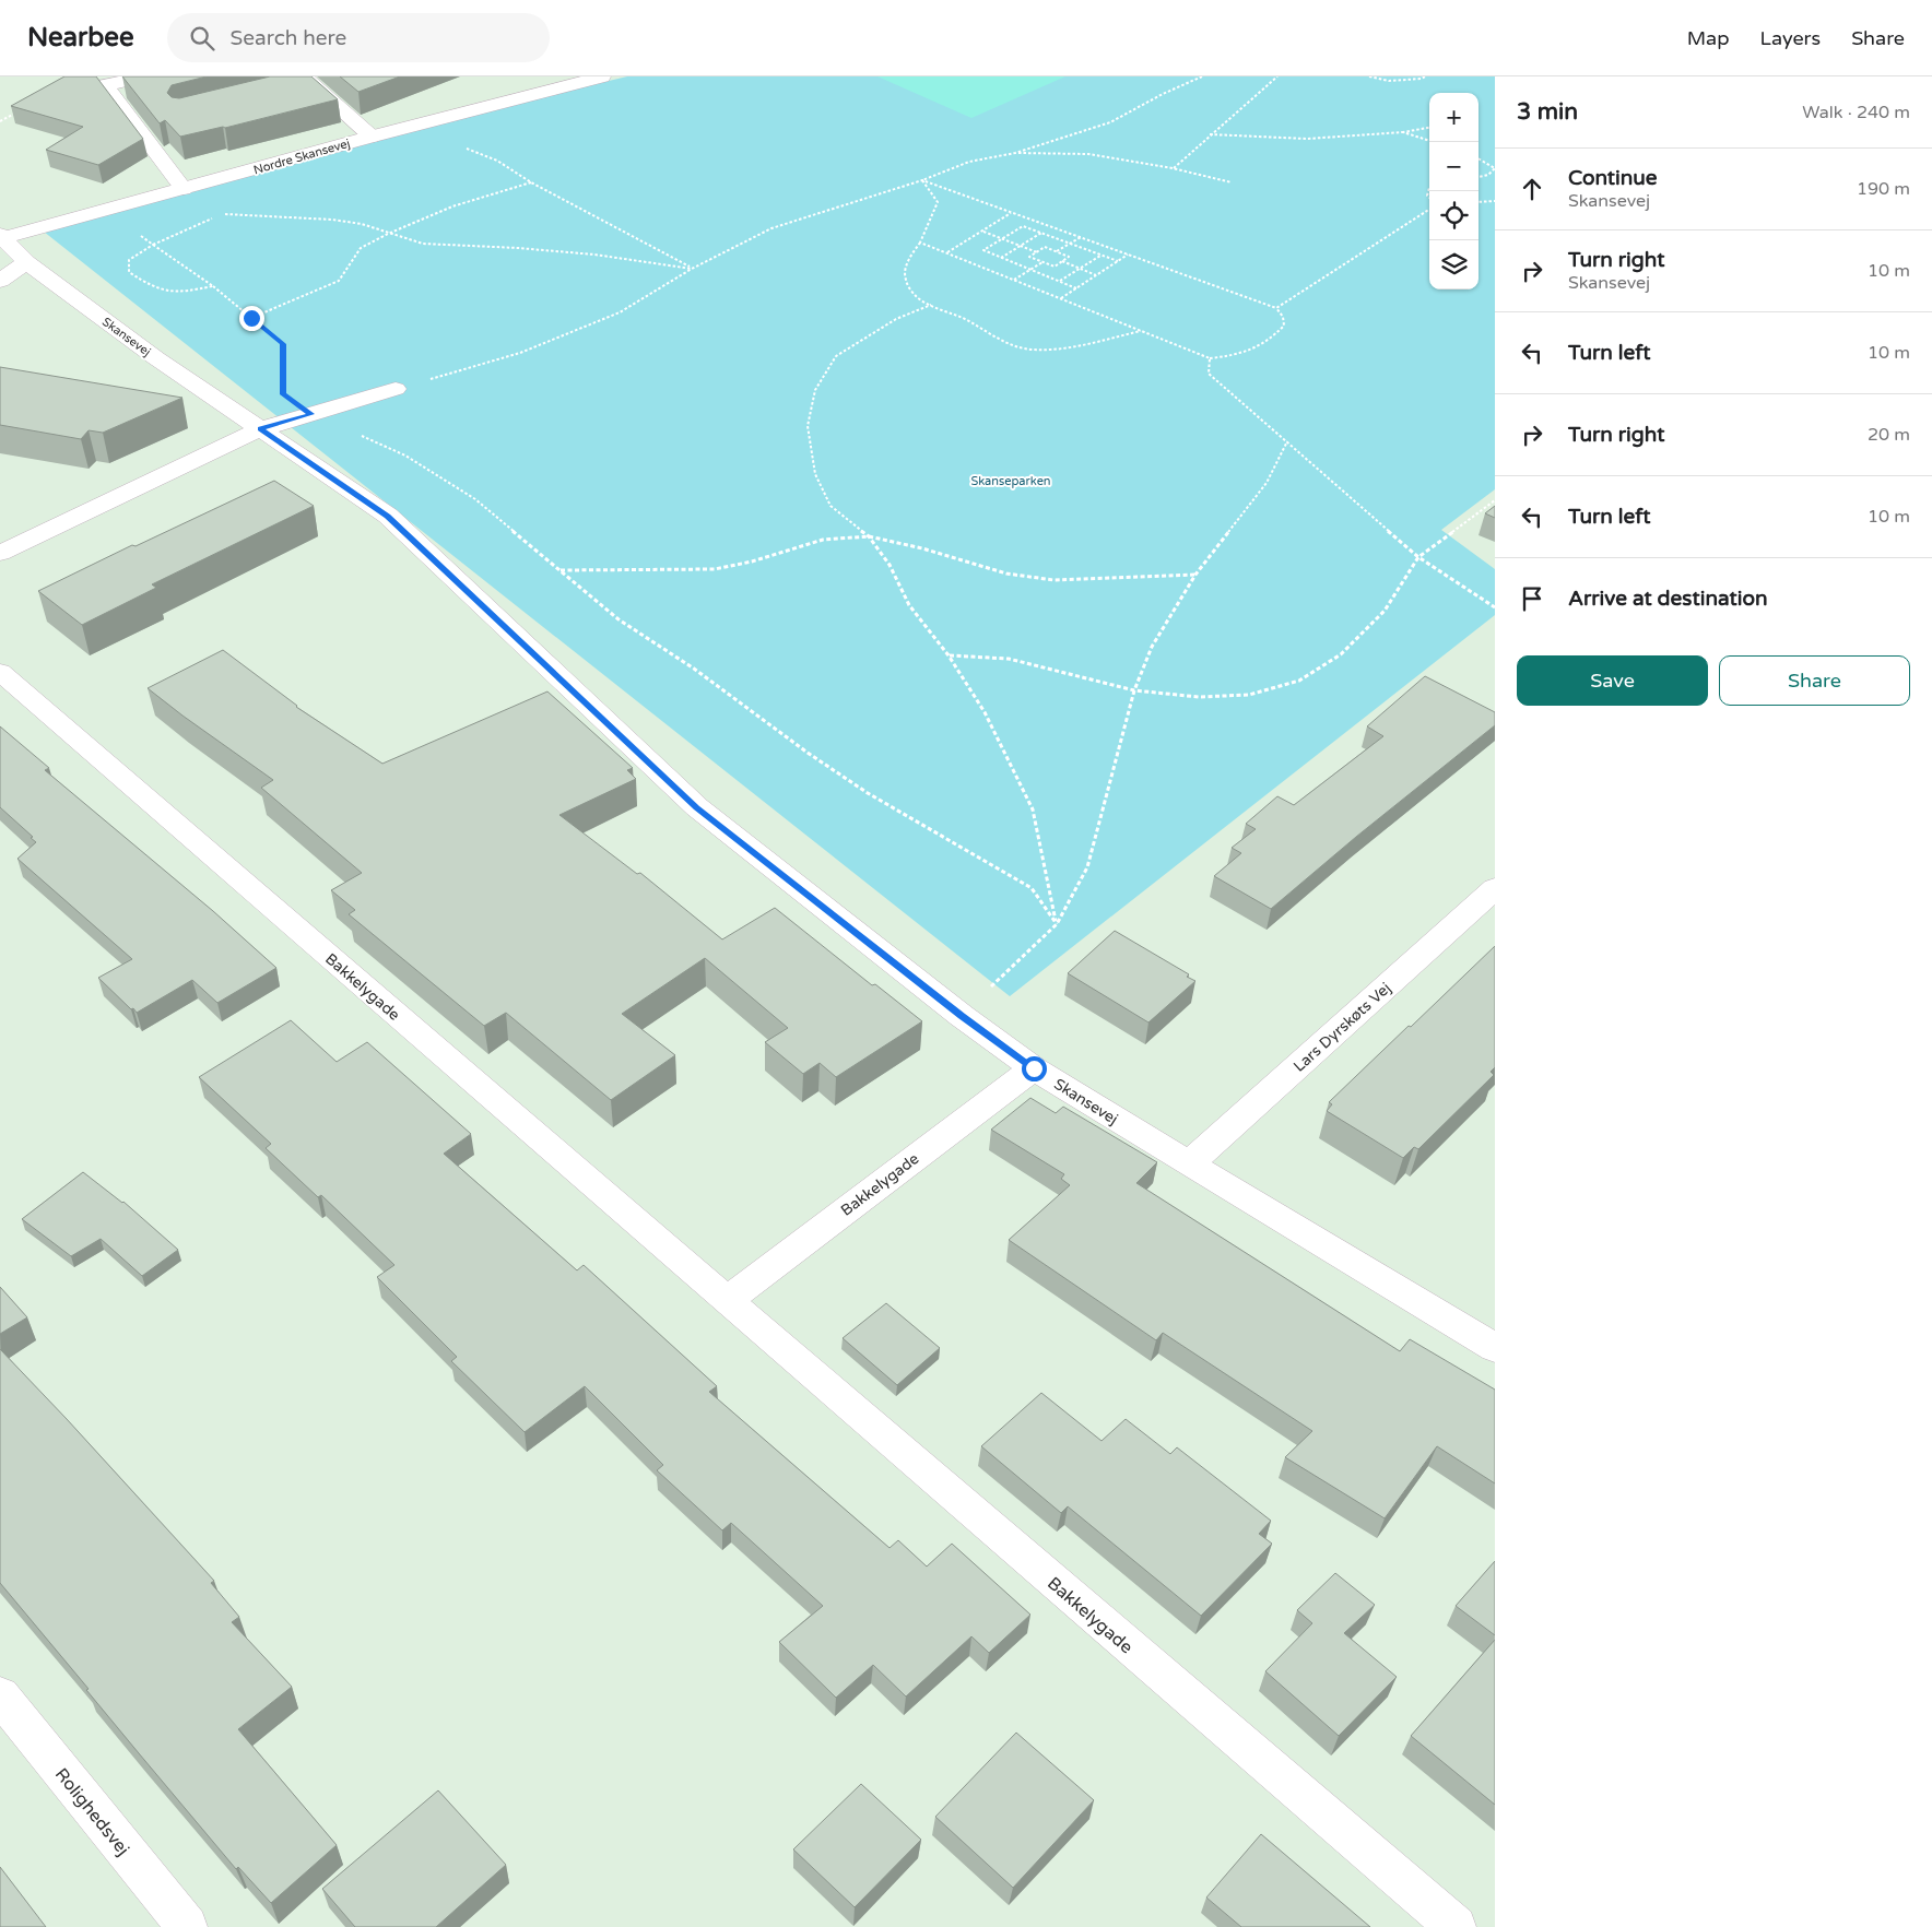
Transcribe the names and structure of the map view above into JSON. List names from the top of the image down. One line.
{"streets":{"street":["Nordre Skansevej","Skansevej","Bakkelygade","Lars Dyrskøts Vej","Rolighedsvej"]},"crossings":[["Nordre Skansevej","Skansevej"],["Skansevej","Bakkelygade"],["Skansevej","Lars Dyrskøts Vej"]],"parks":["Skanseparken"],"page":{"header":"Nearbee","search":"Search here","nav":["Map","Layers","Share"],"heading":["3 min","Walk · 240 m"],"map_buttons":["+","−"],"list":[["Continue","Skansevej","190 m"],["Turn right","Skansevej","10 m"],["Turn left","10 m"],["Turn right","20 m"],["Turn left","10 m"],"Arrive at destination"],"buttons":["Save","Share"]}}
